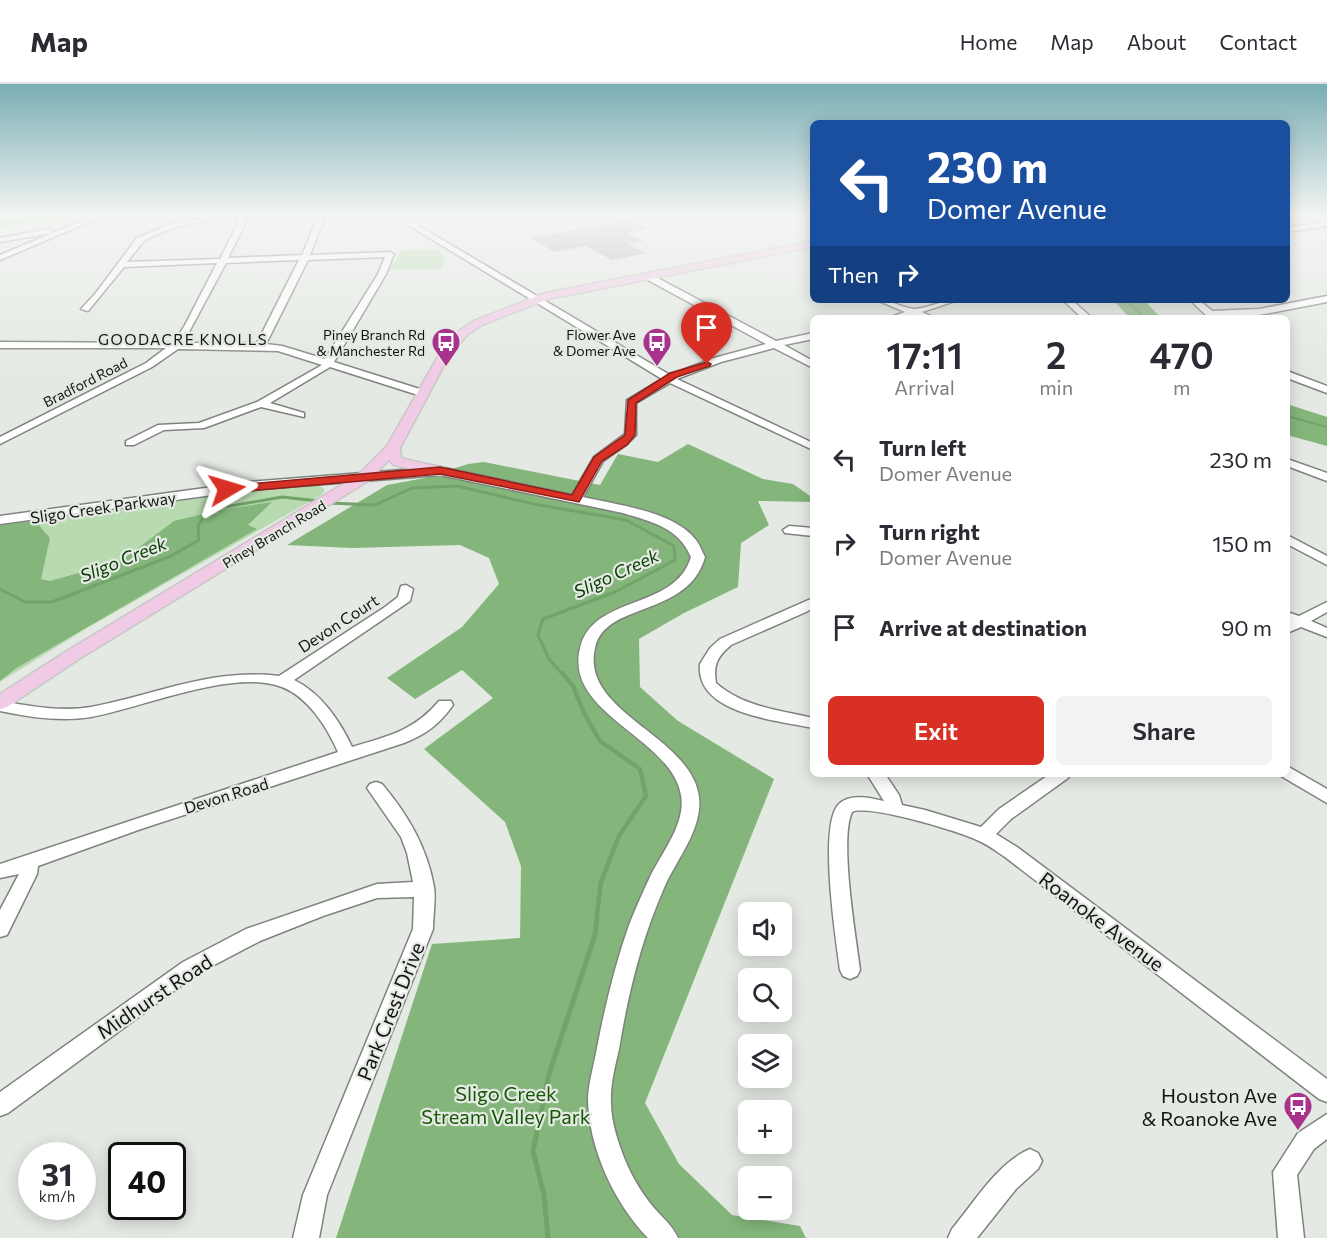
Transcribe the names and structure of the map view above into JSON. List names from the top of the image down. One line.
{"streets":{"main road":["Piney Branch Road"],"street":["Bradford Road","Sligo Creek Parkway","Devon Court","Devon Road","Roanoke Avenue","Midhurst Road","Park Crest Drive"]},"crossings":[["Sligo Creek Parkway","Piney Branch Road"],["Midhurst Road","Park Crest Drive"]],"districts":["GOODACRE KNOLLS"],"water":["Sligo Creek"],"parks":["Sligo Creek Stream Valley Park"],"places":{"bus stop":["Piney Branch Rd & Manchester Rd","Flower Ave & Domer Ave","Houston Ave & Roanoke Ave"]},"page":{"header":"Map","nav":["Home","Map","About","Contact"],"turn":["230 m","Domer Avenue"],"then":"Then","eta":["17:11","Arrival","2","min","470","m"],"list":[{"name":"Turn left","note":"Domer Avenue","value":"230 m"},{"name":"Turn right","note":"Domer Avenue","value":"150 m"},{"name":"Arrive at destination","value":"90 m"}],"buttons":["Exit","Share"],"map_buttons":["+","−"],"speed":"31 km/h","limit":"40"}}
